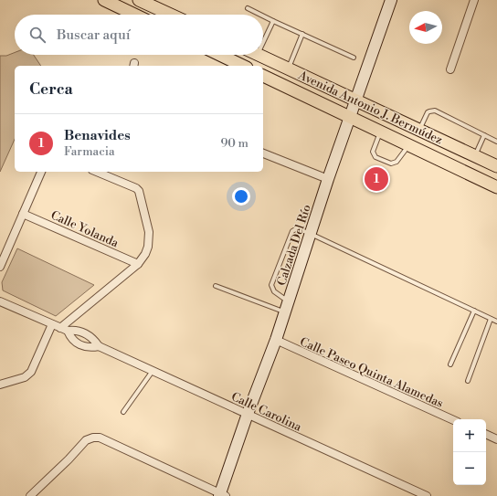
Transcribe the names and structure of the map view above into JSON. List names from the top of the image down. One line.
{"streets":{"main road":["Avenida Antonio J. Bermúdez"],"street":["Calle Yolanda","Calzada Del Río","Calle Paseo Quinta Alamedas","Calle Carolina"]},"crossings":[["Avenida Antonio J. Bermúdez","Calzada Del Río"],["Calzada Del Río","Calle Paseo Quinta Alamedas"],["Calzada Del Río","Calle Carolina"]],"north":"left","page":{"search":"Buscar aquí","heading":"Cerca","list":[{"mark":"1","name":"Benavides","note":"Farmacia","value":"90 m"}],"pins":"1","map_buttons":["+","−"]}}
